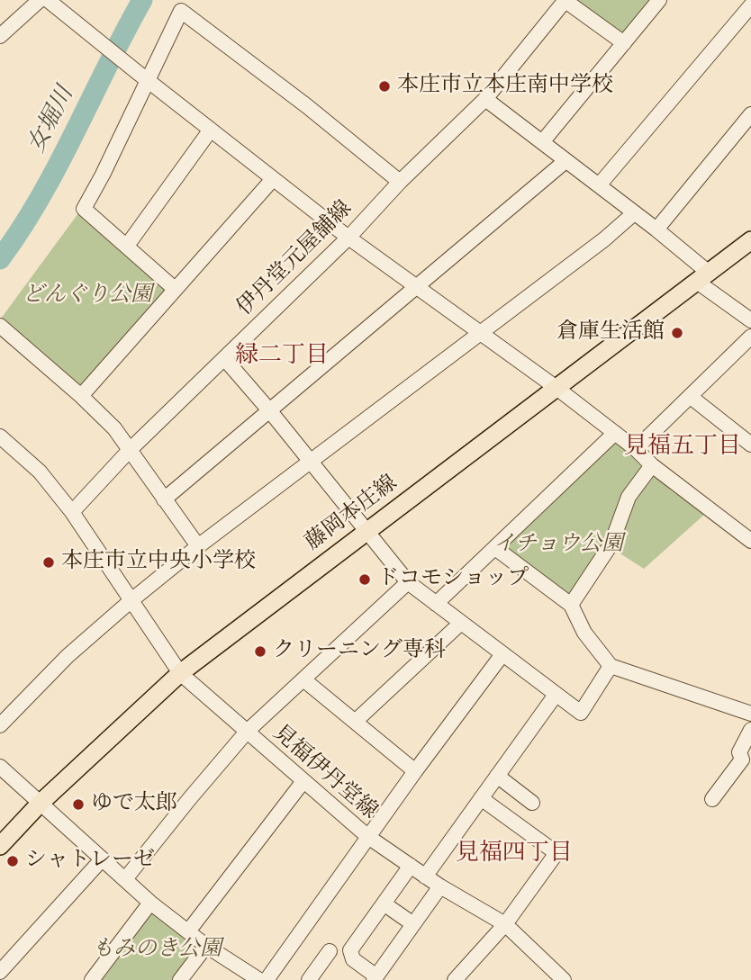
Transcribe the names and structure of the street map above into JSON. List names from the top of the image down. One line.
{"streets":{"main road":["藤岡本庄線"],"street":["伊丹堂元屋舗線","見福伊丹堂線"]},"crossings":[["藤岡本庄線","見福伊丹堂線"]],"districts":["緑二丁目","見福五丁目","見福四丁目"],"water":["女堀川"],"parks":["どんぐり公園","イチョウ公園","もみのき公園"],"places":["本庄市立本庄南中学校","倉庫生活館","本庄市立中央小学校","ドコモショップ","クリーニング専科","ゆで太郎","シャトレーゼ"]}
